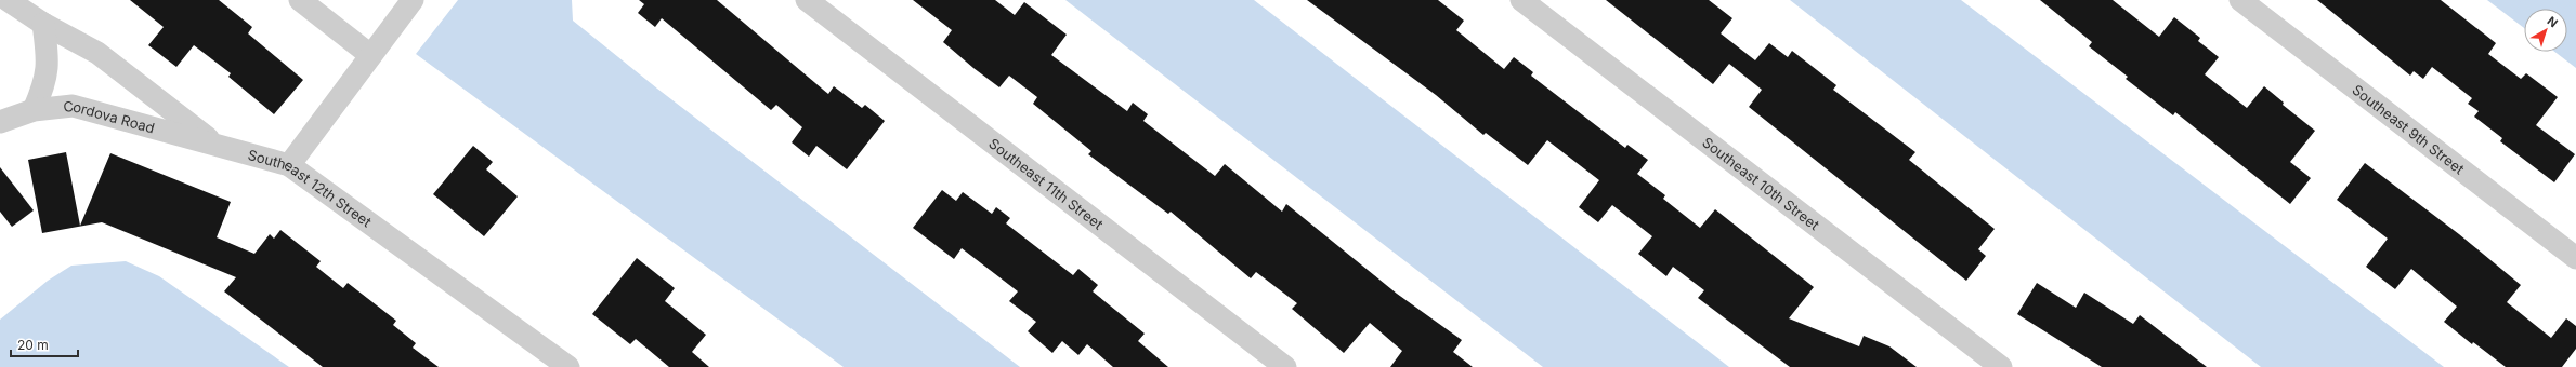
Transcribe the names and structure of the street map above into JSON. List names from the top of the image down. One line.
{"streets":{"street":["Cordova Road","Southeast 9th Street","Southeast 11th Street","Southeast 10th Street","Southeast 12th Street"]},"crossings":[["Cordova Road","Southeast 12th Street"]],"scale_bar":"20 m","north":"top right"}
